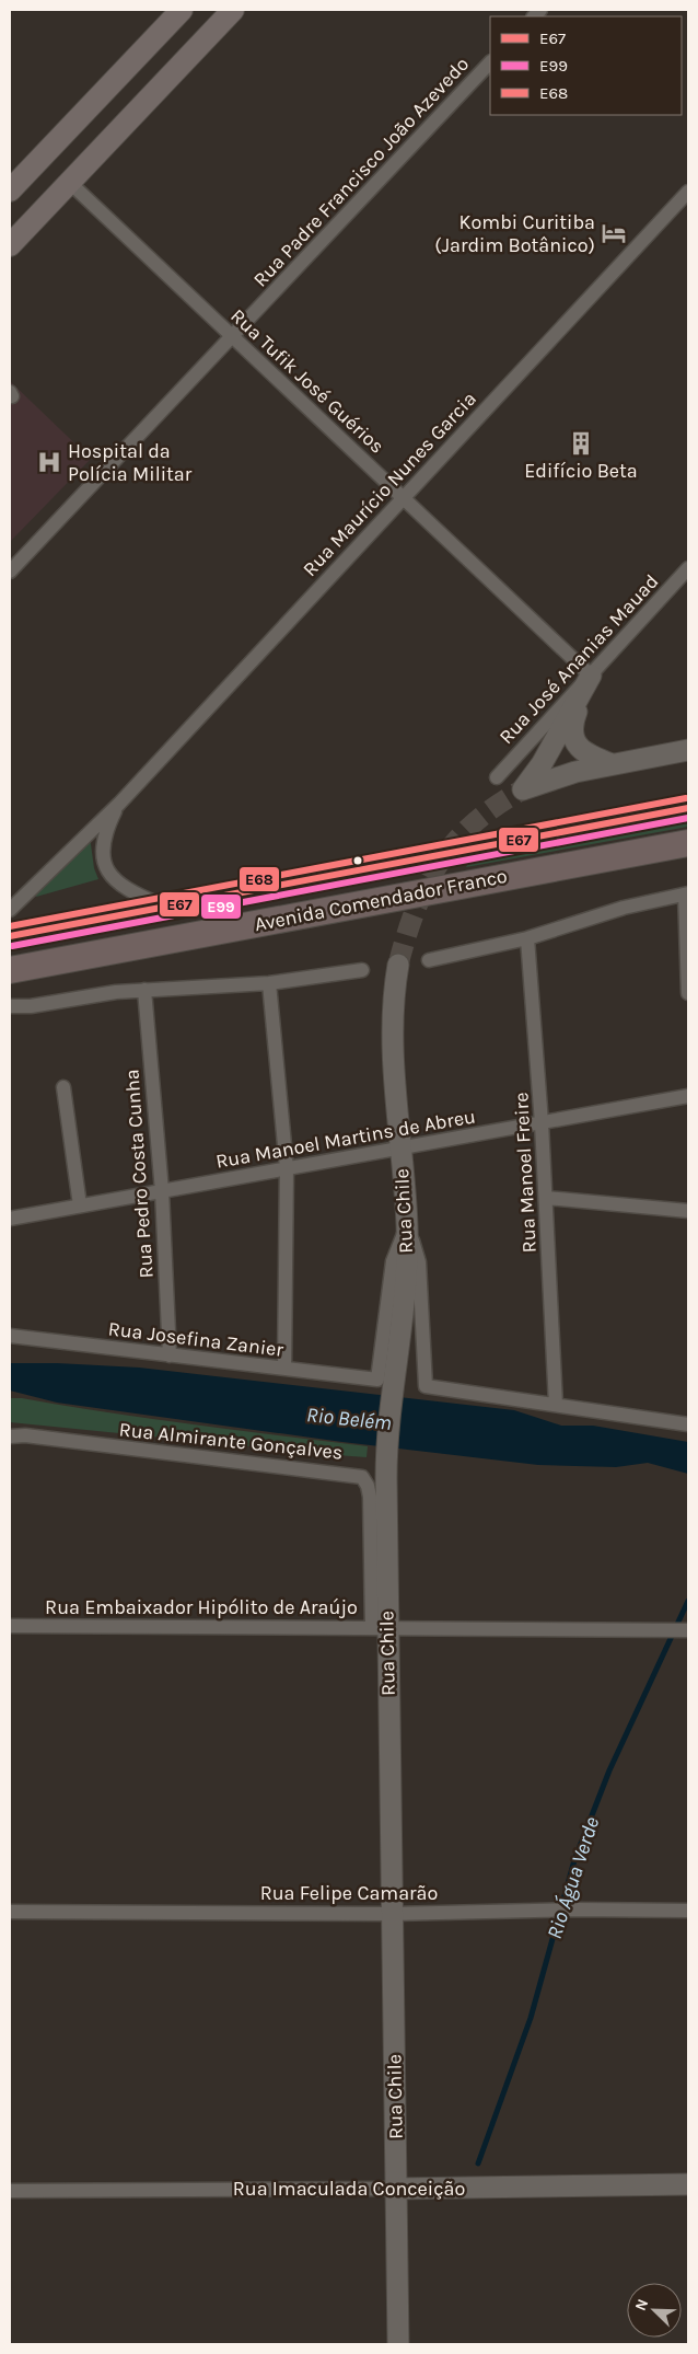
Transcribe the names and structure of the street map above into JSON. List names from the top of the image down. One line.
{"streets":{"highway":["Avenida Comendador Franco"],"main road":["Rua Chile","Rua Imaculada Conceição"],"street":["Rua Padre Francisco João Azevedo","Rua Tufik José Guérios","Rua Maurício Nunes Garcia","Rua José Ananias Mauad","Rua Manoel Martins de Abreu","Rua Manoel Freire","Rua Pedro Costa Cunha","Rua Josefina Zanier","Rua Almirante Gonçalves","Rua Embaixador Hipólito de Araújo","Rua Felipe Camarão"]},"crossings":[["Rua Padre Francisco João Azevedo","Rua Tufik José Guérios"],["Rua Tufik José Guérios","Rua Maurício Nunes Garcia"],["Rua Tufik José Guérios","Rua José Ananias Mauad"],["Rua Maurício Nunes Garcia","Avenida Comendador Franco"],["Rua Manoel Martins de Abreu","Rua Manoel Freire"],["Rua Manoel Martins de Abreu","Rua Pedro Costa Cunha"],["Rua Manoel Martins de Abreu","Rua Chile"],["Rua Pedro Costa Cunha","Rua Josefina Zanier"],["Rua Chile","Rua Josefina Zanier"],["Rua Chile","Rua Almirante Gonçalves"],["Rua Chile","Rua Embaixador Hipólito de Araújo"],["Rua Chile","Rua Felipe Camarão"],["Rua Chile","Rua Imaculada Conceição"],["Rua Almirante Gonçalves","Rua Embaixador Hipólito de Araújo"]],"water":["Rio Belém","Rio Água Verde"],"places":{"hotel":["Kombi Curitiba (Jardim Botânico)"],"building":["Edifício Beta"],"hospital":["Hospital da Polícia Militar"]},"lines":["transit line E68","transit line E67","transit line E99"],"legend":["E67","E99","E68"],"north":"top left"}
